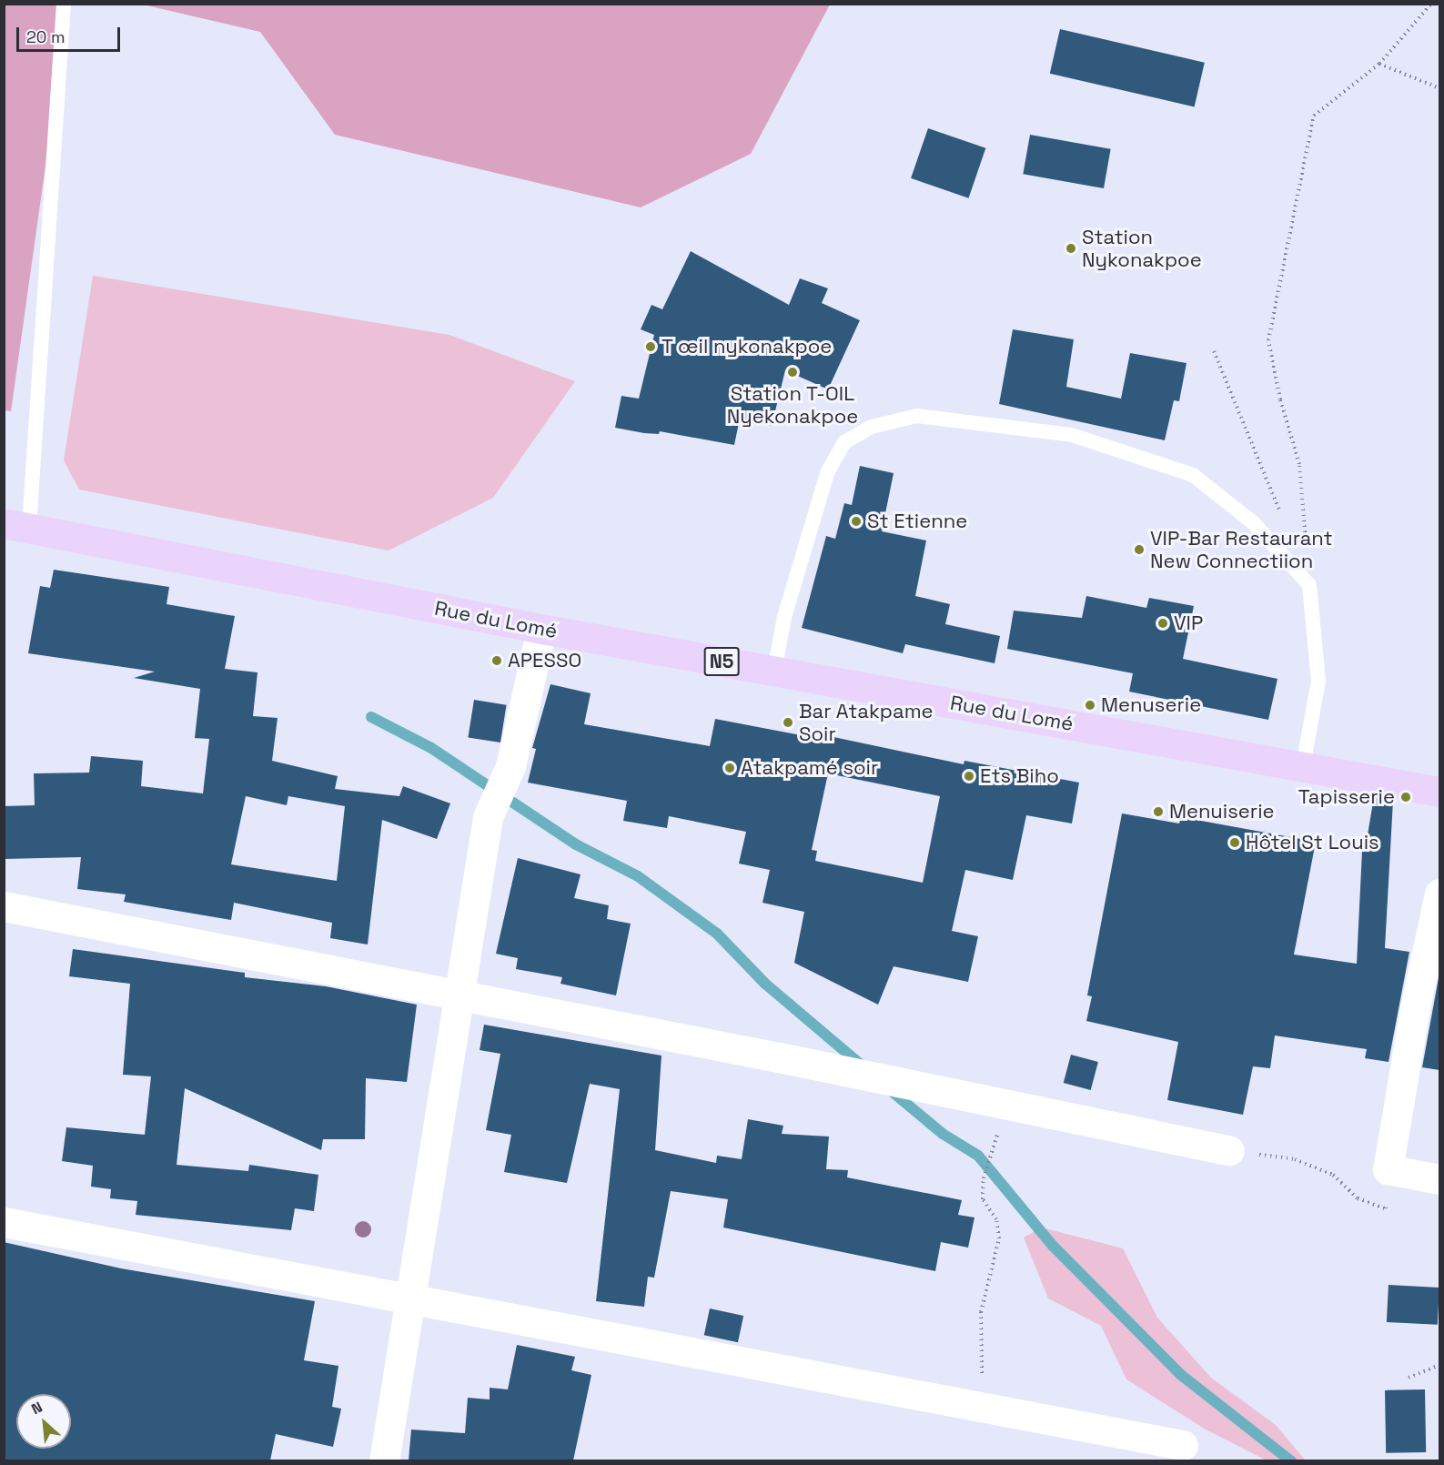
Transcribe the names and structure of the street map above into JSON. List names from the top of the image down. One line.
{"streets":{"main road":["Rue du Lomé","N5"]},"places":["Station Nykonakpoe","T œil nykonakpoe","Station T-OIL Nyekonakpoe","St Etienne","VIP-Bar Restaurant New Connectiion","VIP","APESSO","Menuserie","Bar Atakpame Soir","Atakpamé soir","Ets Biho","Tapisserie","Menuiserie","Hôtel St Louis"],"scale_bar":"20 m","north":"top left"}
